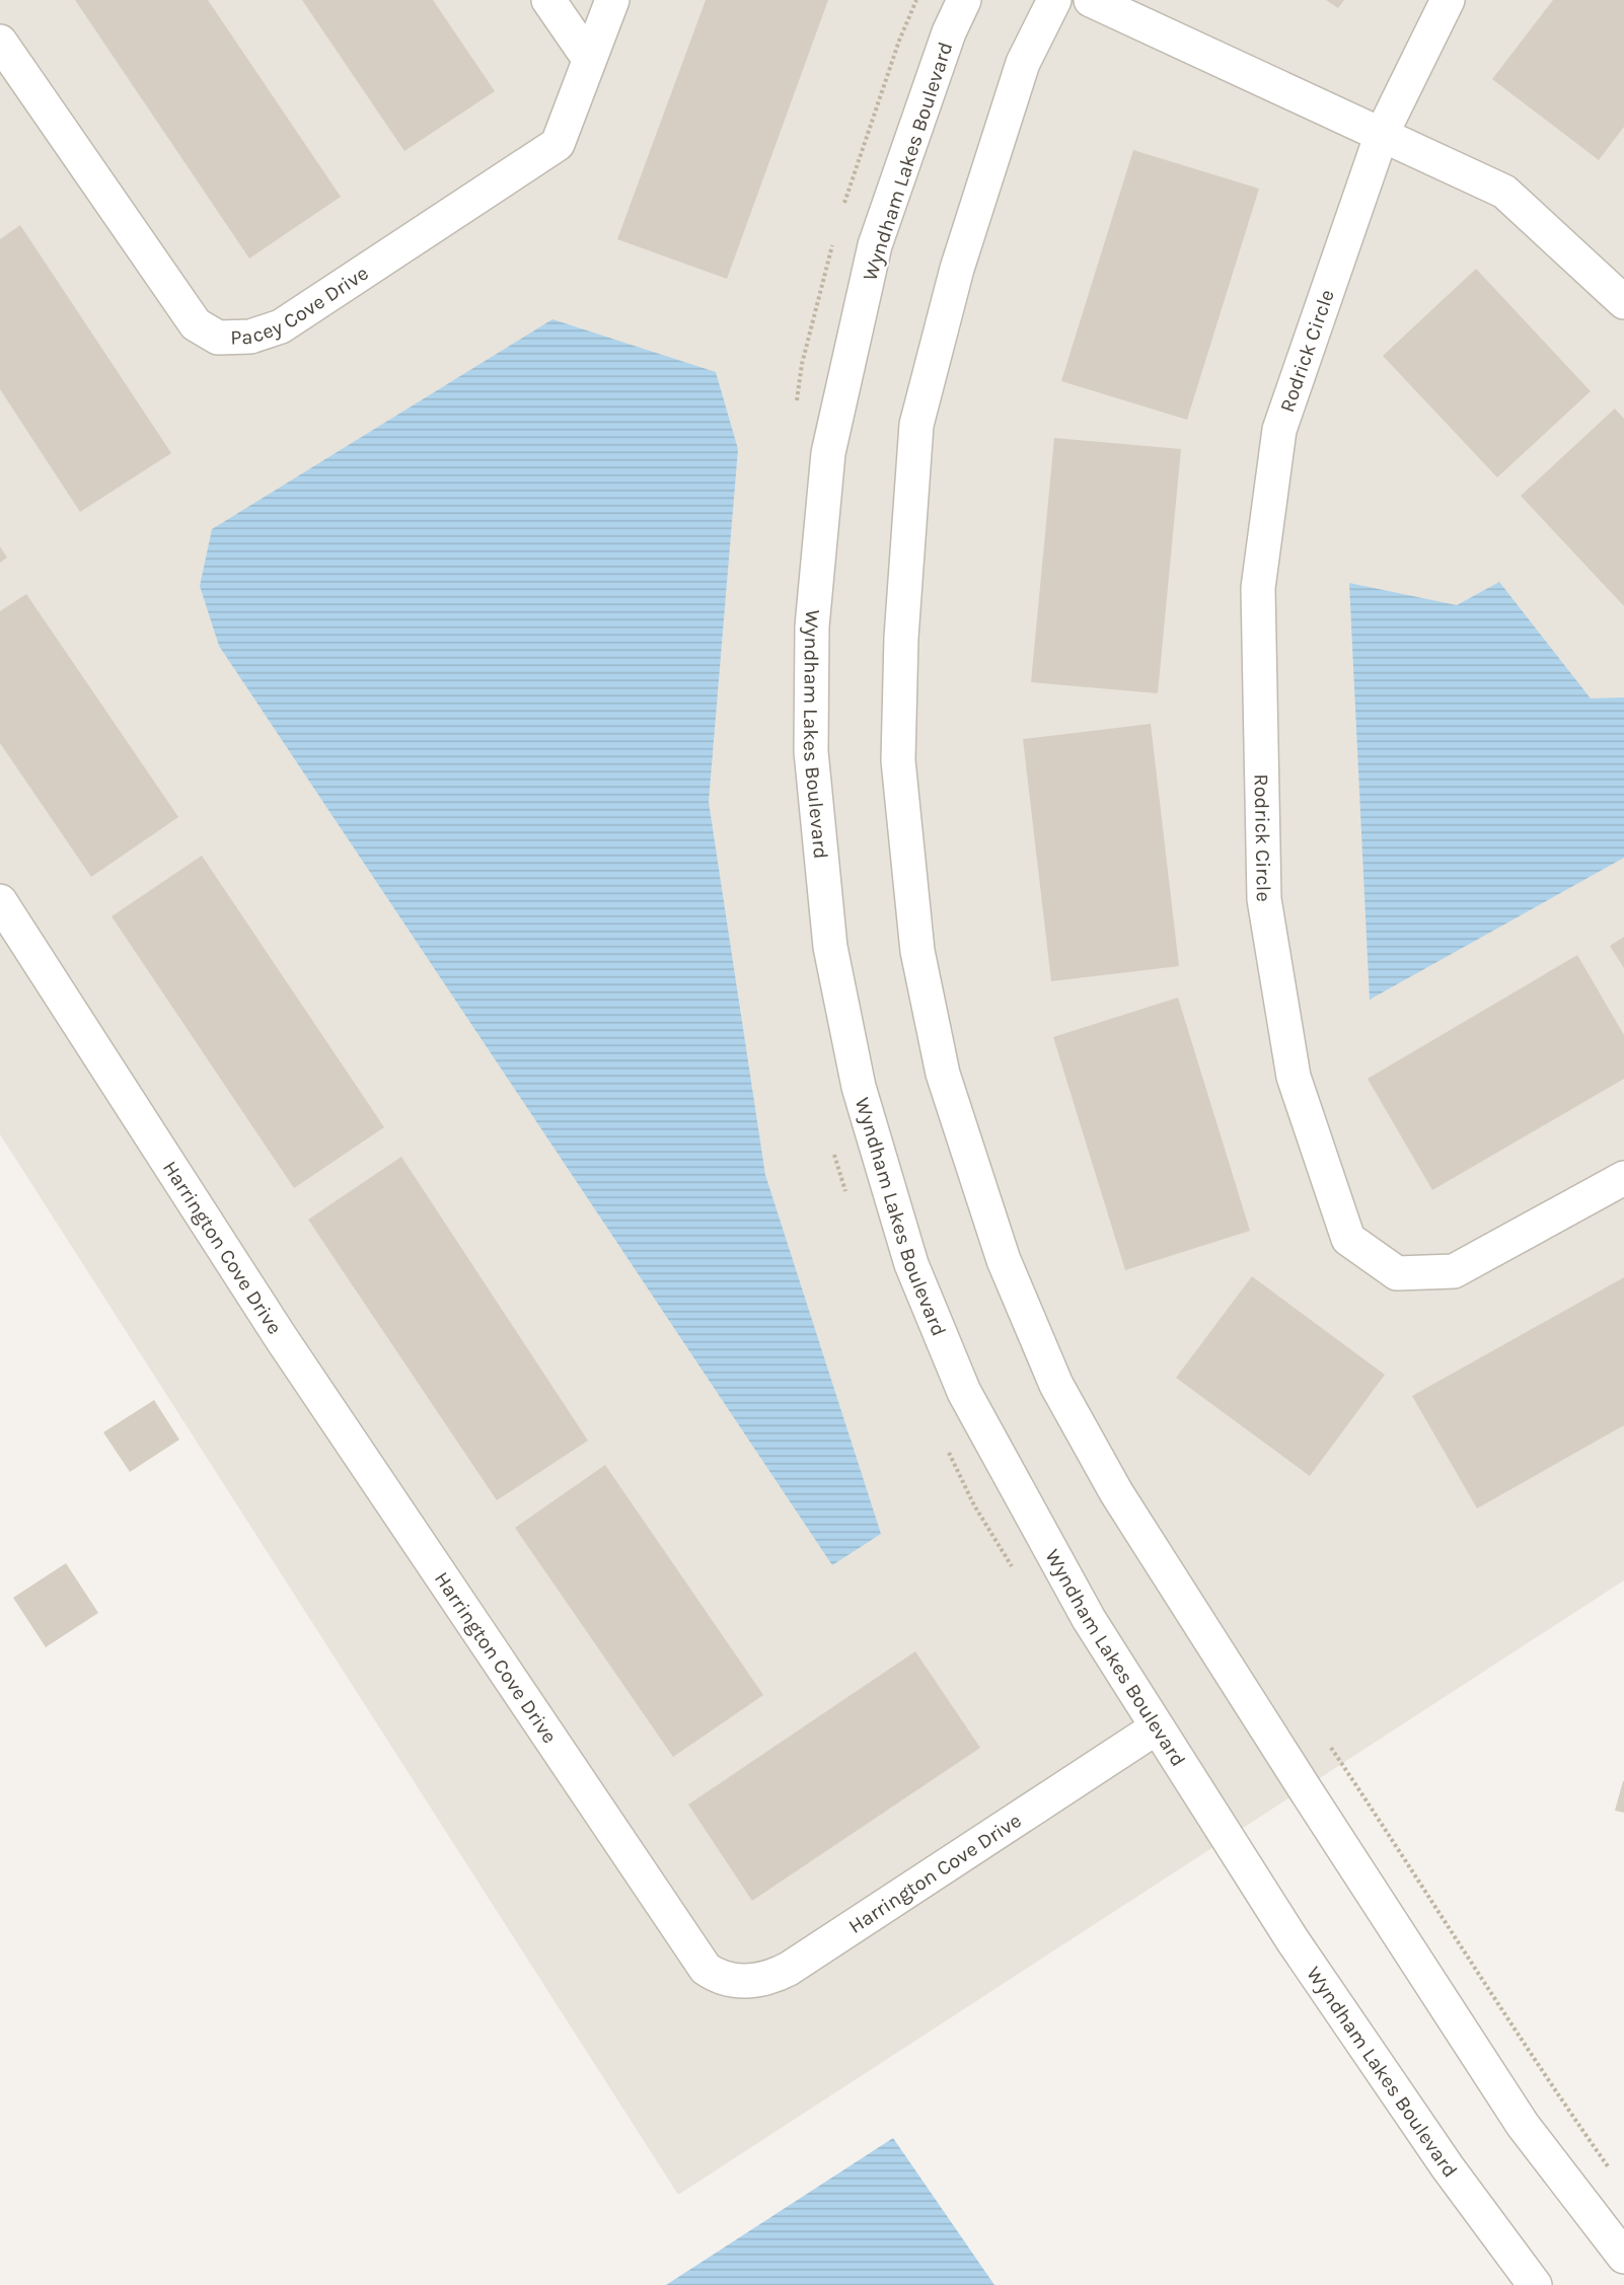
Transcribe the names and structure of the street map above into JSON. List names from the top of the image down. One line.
{"streets":{"street":["Wyndham Lakes Boulevard","Pacey Cove Drive","Rodrick Circle","Harrington Cove Drive"]},"crossings":[["Wyndham Lakes Boulevard","Harrington Cove Drive"]]}
